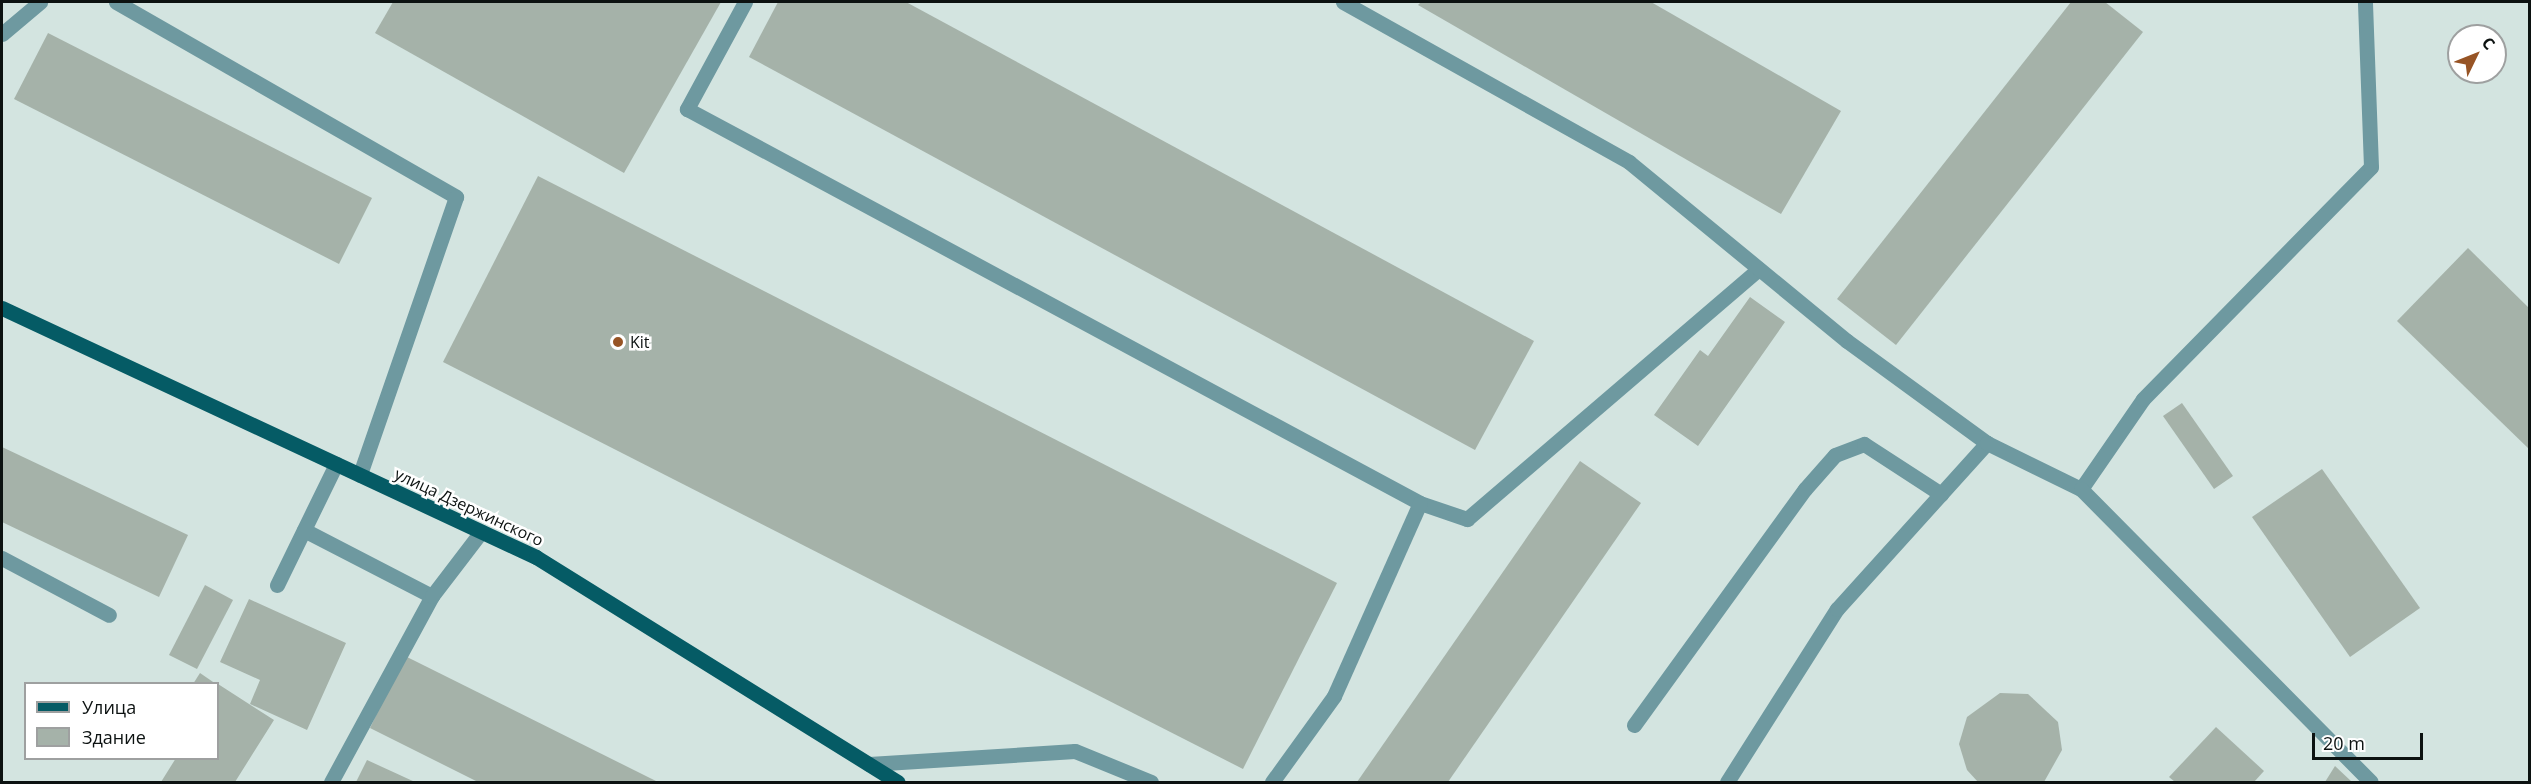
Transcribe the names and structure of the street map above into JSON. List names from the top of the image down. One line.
{"streets":{"main road":["улица Дзержинского"]},"places":["Kit"],"legend":["Улица","Здание"],"scale_bar":"20 m","north":"top right"}
